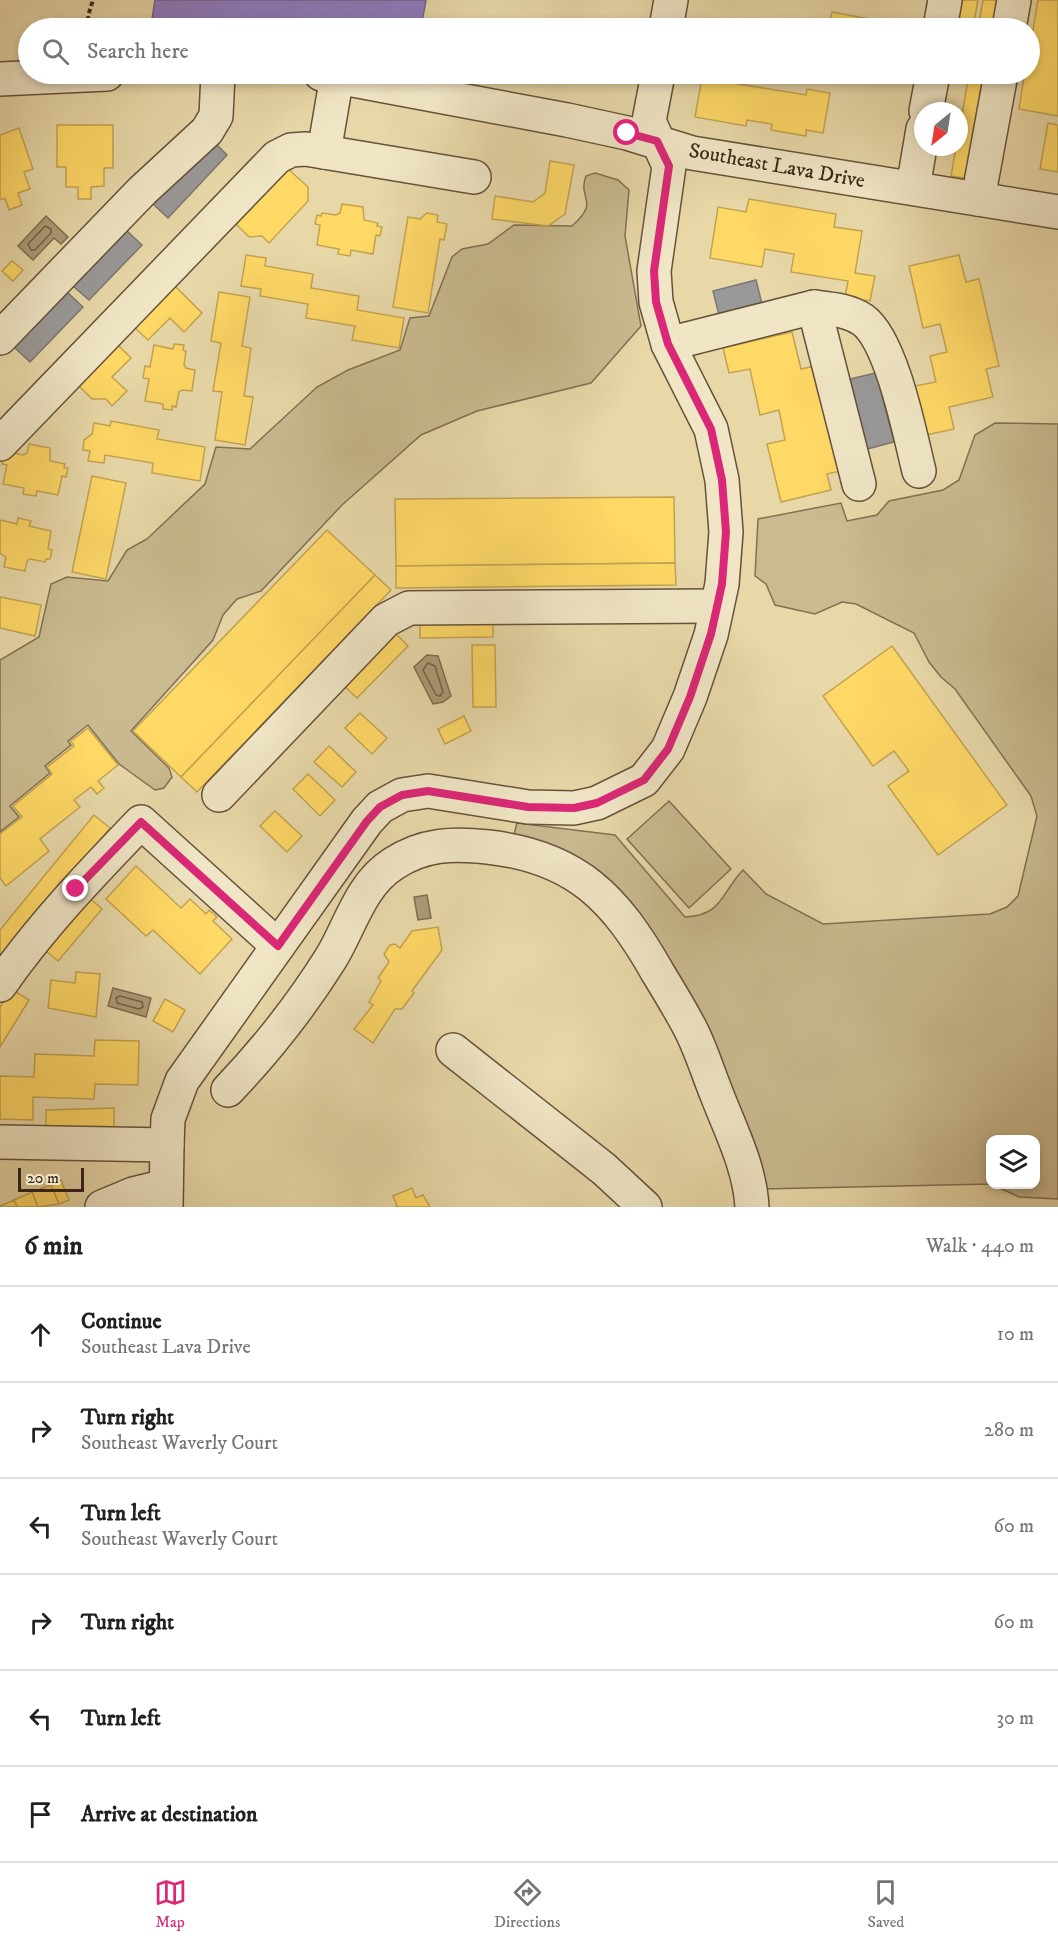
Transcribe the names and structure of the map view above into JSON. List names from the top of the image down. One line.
{"streets":{"street":["Southeast Lava Drive"]},"scale_bar":"20 m","north":"bottom left","page":{"search":"Search here","scale":"20 m","heading":["6 min","Walk · 440 m"],"list":[["Continue","Southeast Lava Drive","10 m"],["Turn right","Southeast Waverly Court","280 m"],["Turn left","Southeast Waverly Court","60 m"],["Turn right","60 m"],["Turn left","30 m"],"Arrive at destination"],"nav":["Map","Directions","Saved"]}}
